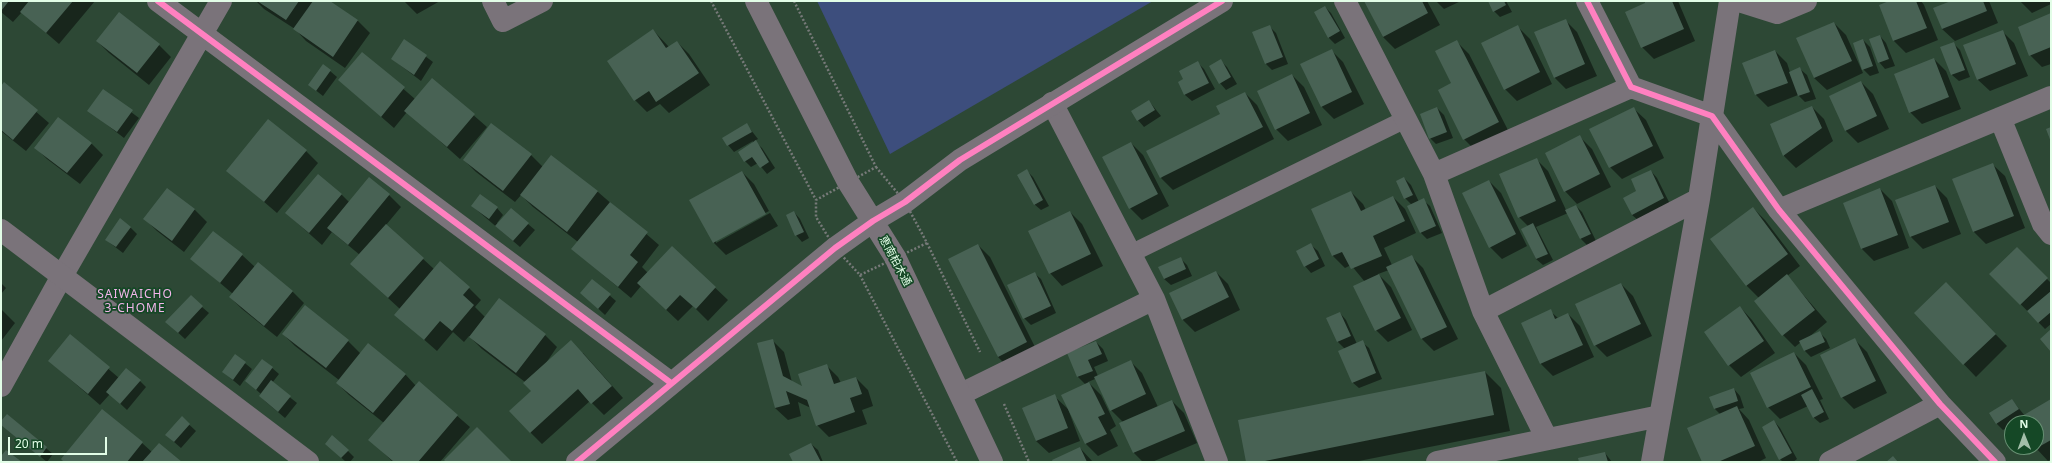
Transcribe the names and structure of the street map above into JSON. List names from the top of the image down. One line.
{"streets":{"street":["恵南柏木通"]},"districts":["SAIWAICHO 3-CHOME"],"scale_bar":"20 m","north":"top"}
